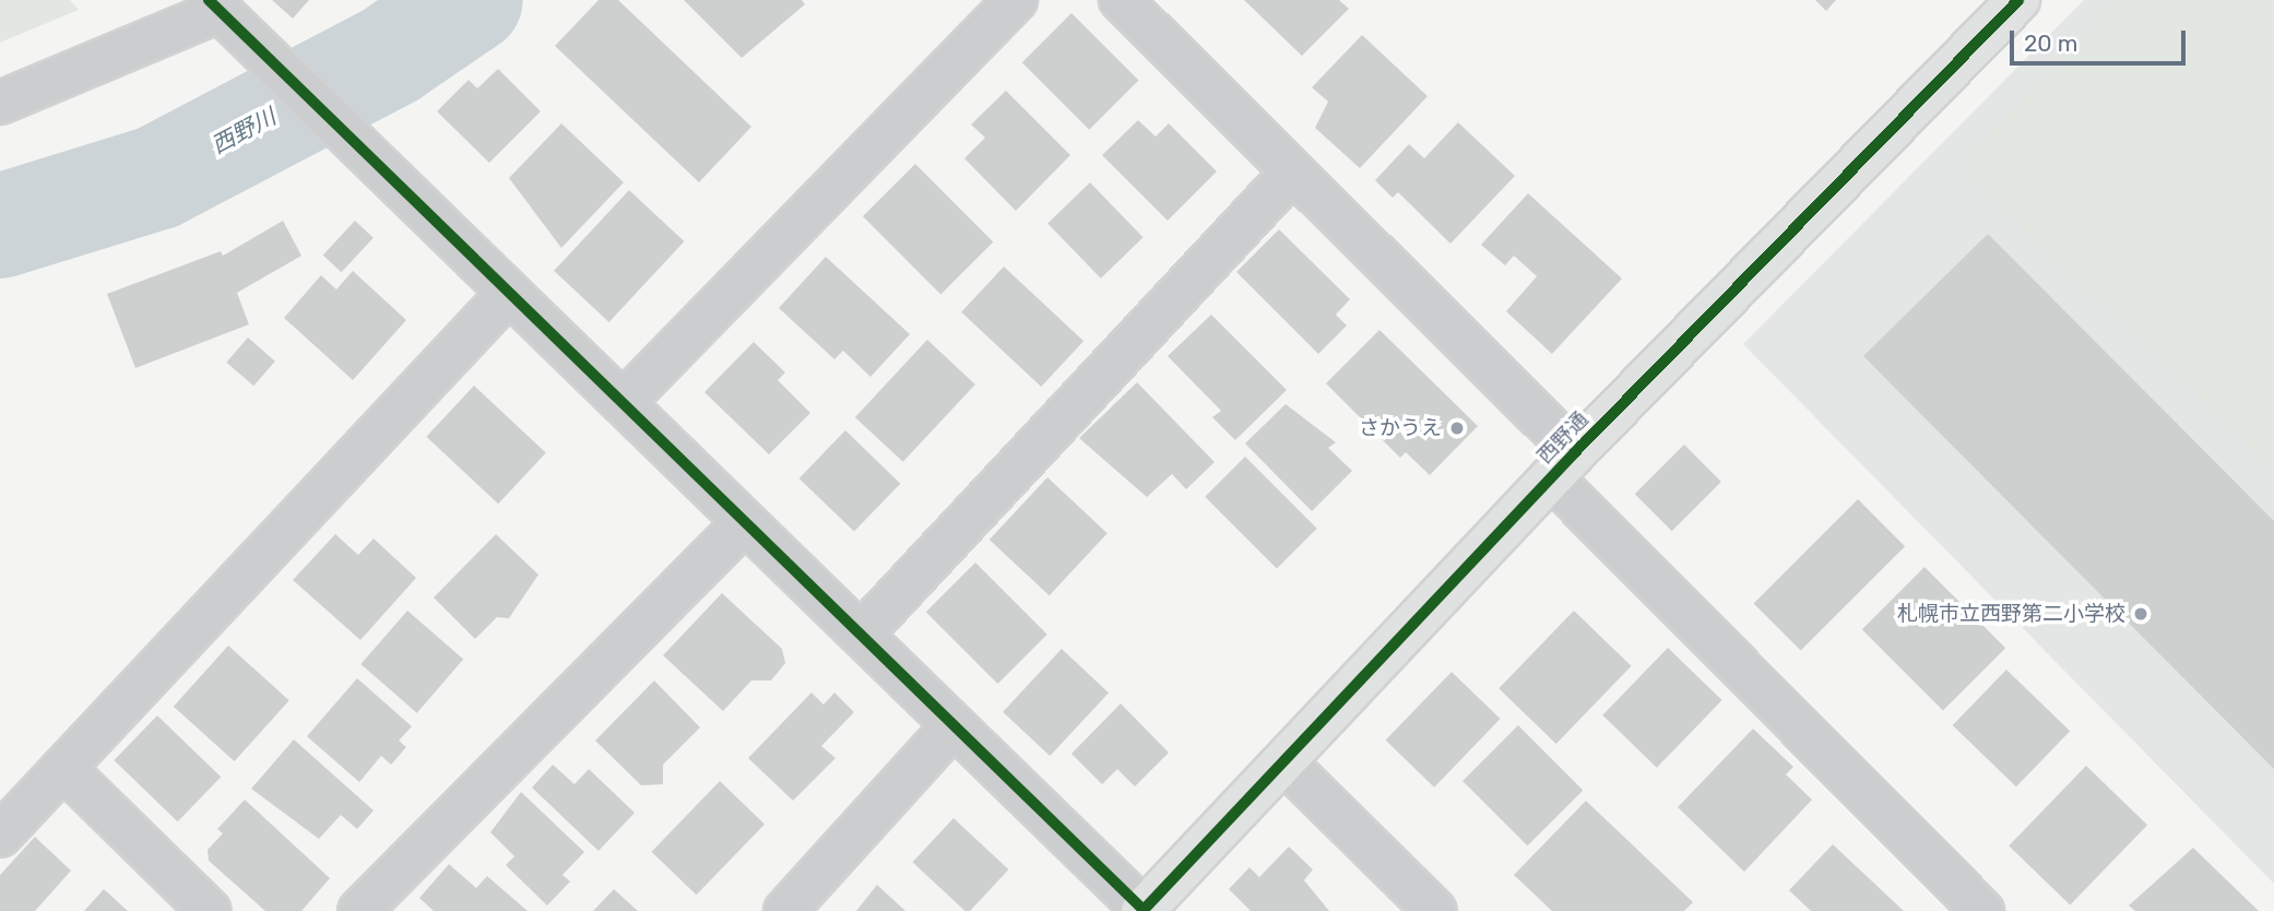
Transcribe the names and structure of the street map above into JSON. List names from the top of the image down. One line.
{"streets":{"street":["西野通"]},"water":["西野川"],"places":["さかうえ","札幌市立西野第二小学校"],"scale_bar":"20 m"}
